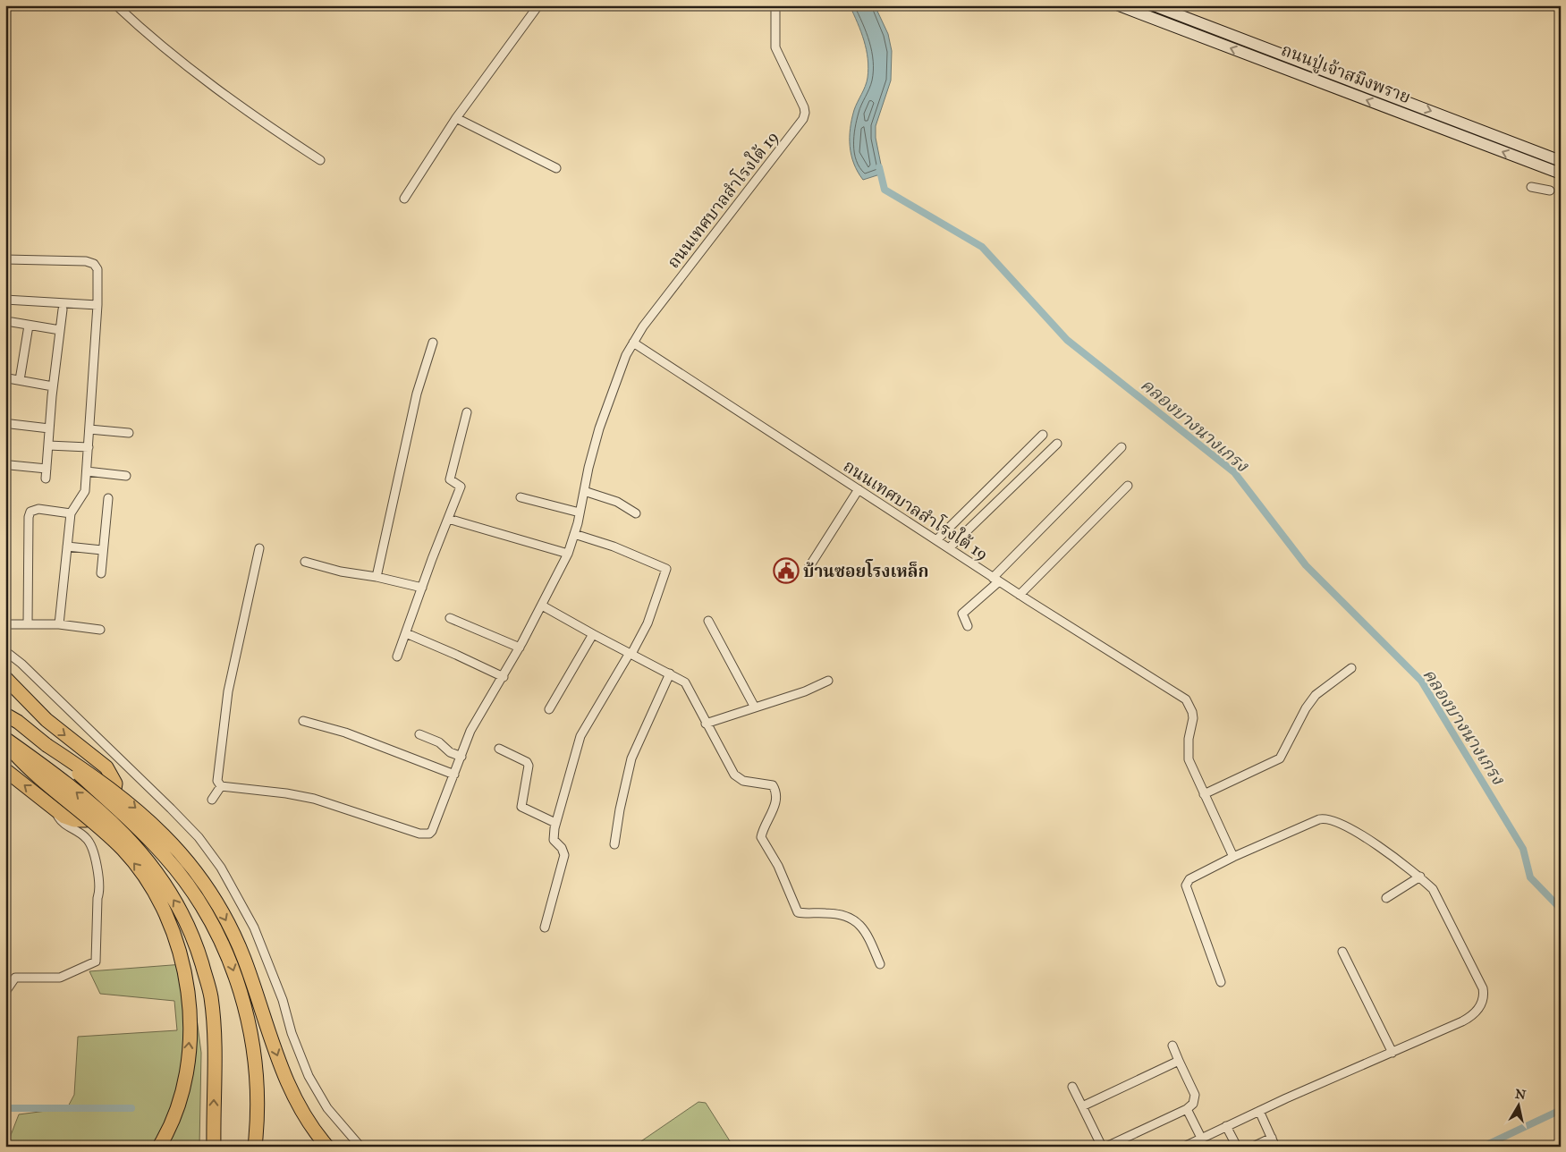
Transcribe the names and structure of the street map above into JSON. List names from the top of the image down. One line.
{"streets":{"main road":["ถนนปู่เจ้าสมิงพราย"],"street":["ถนนเทศบาลสำโรงใต้ 19"]},"water":["คลองบางนางเกรง"],"places":{"public building":["บ้านซอยโรงเหล็ก"]},"north":"top"}
